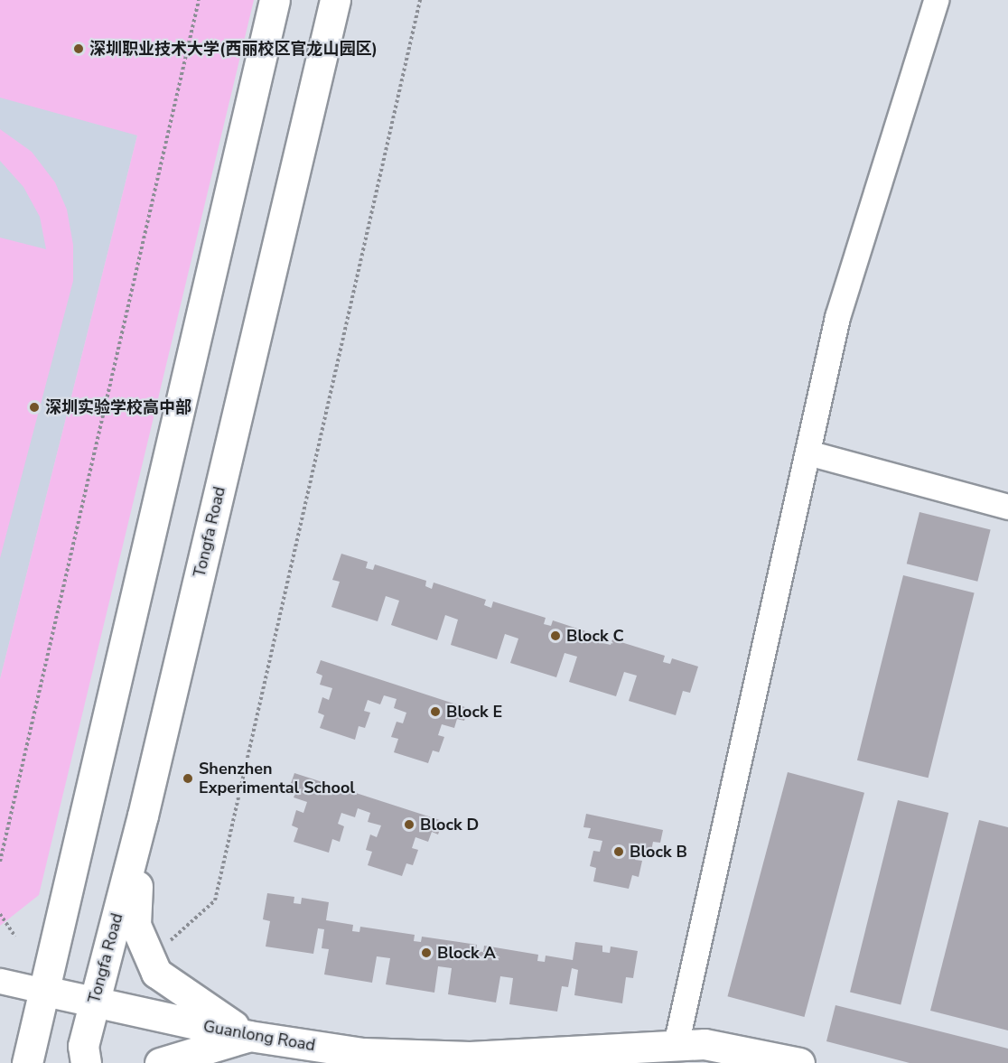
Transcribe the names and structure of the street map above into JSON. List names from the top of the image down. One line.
{"streets":{"main road":["Tongfa Road","Guanlong Road"]},"crossings":[["Tongfa Road","Guanlong Road"]],"places":["深圳职业技术大学(西丽校区官龙山园区)","深圳实验学校高中部","Block C","Block E","Shenzhen Experimental School","Block D","Block B","Block A"]}
